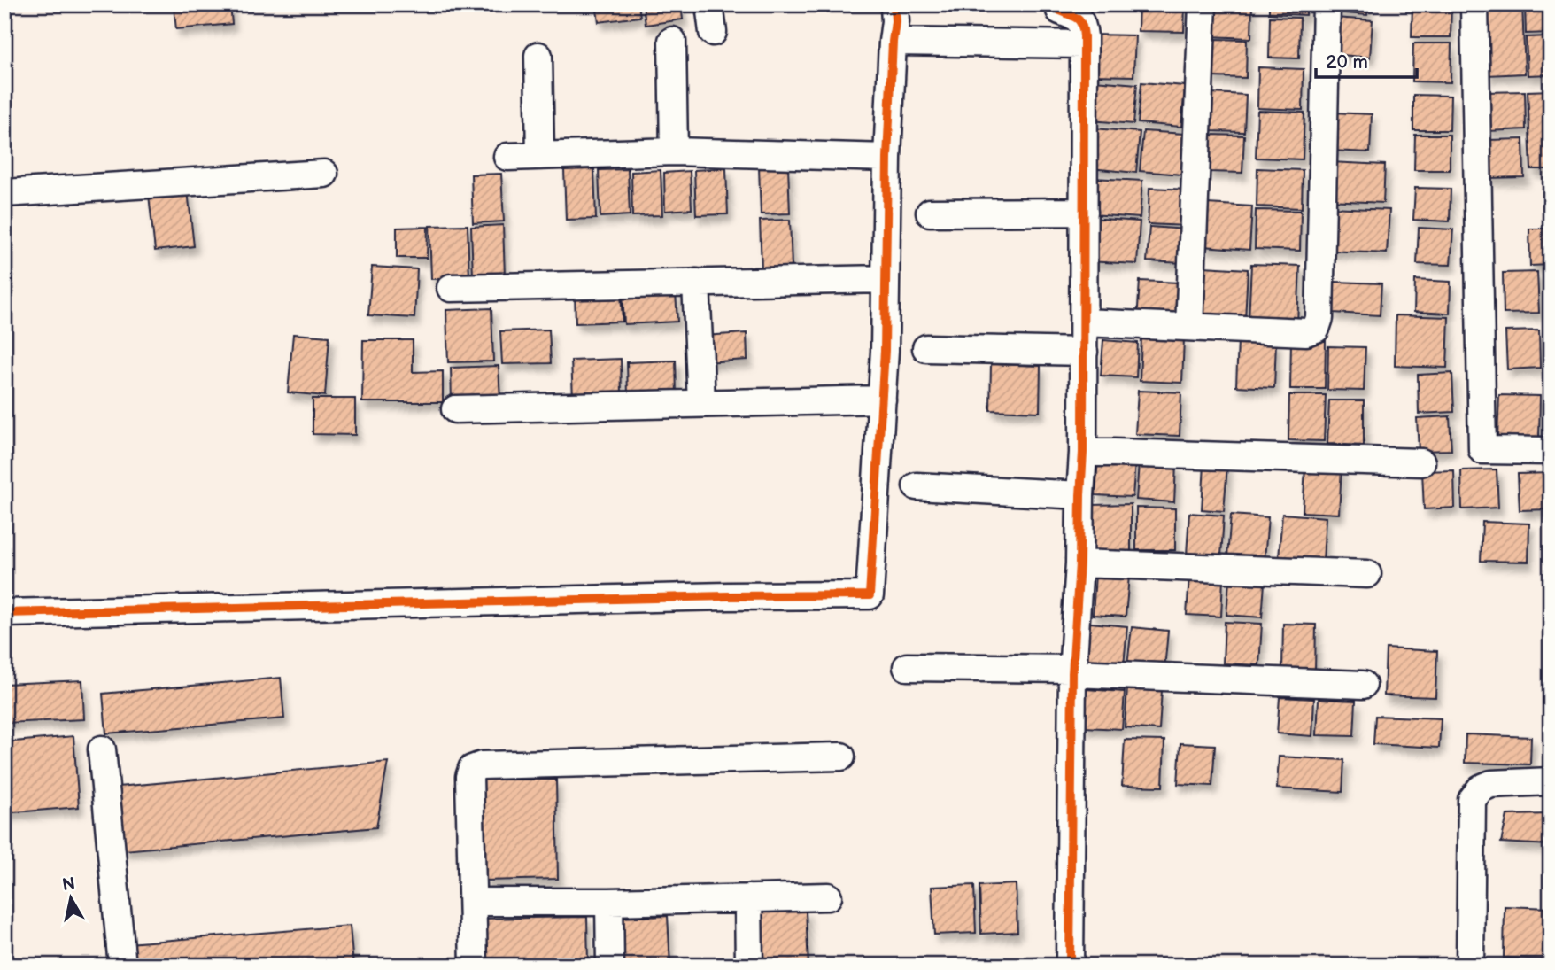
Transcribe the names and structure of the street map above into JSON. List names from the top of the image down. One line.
{"scale_bar":"20 m","north":"top"}
